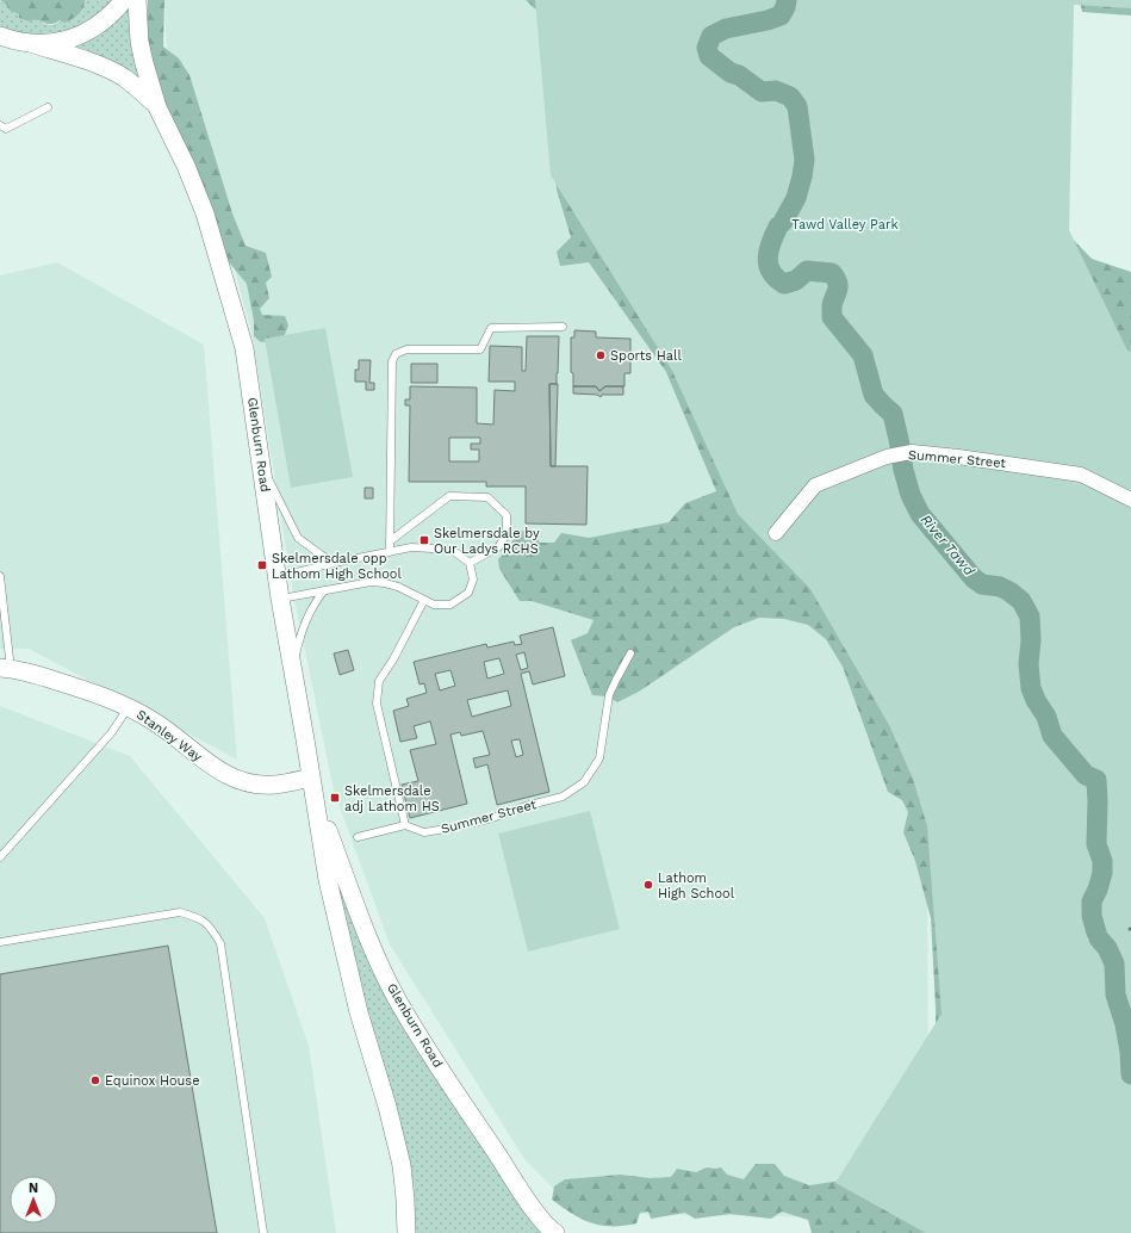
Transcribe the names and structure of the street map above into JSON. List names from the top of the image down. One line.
{"streets":{"street":["Glenburn Road","Summer Street","Stanley Way"]},"crossings":[["Glenburn Road","Stanley Way"]],"water":["River Tawd"],"parks":["Tawd Valley Park"],"places":{"other":["Sports Hall","Lathom High School","Equinox House"],"transit":["Skelmersdale by Our Ladys RCHS","Skelmersdale opp Lathom High School","Skelmersdale adj Lathom HS"]},"north":"top"}
